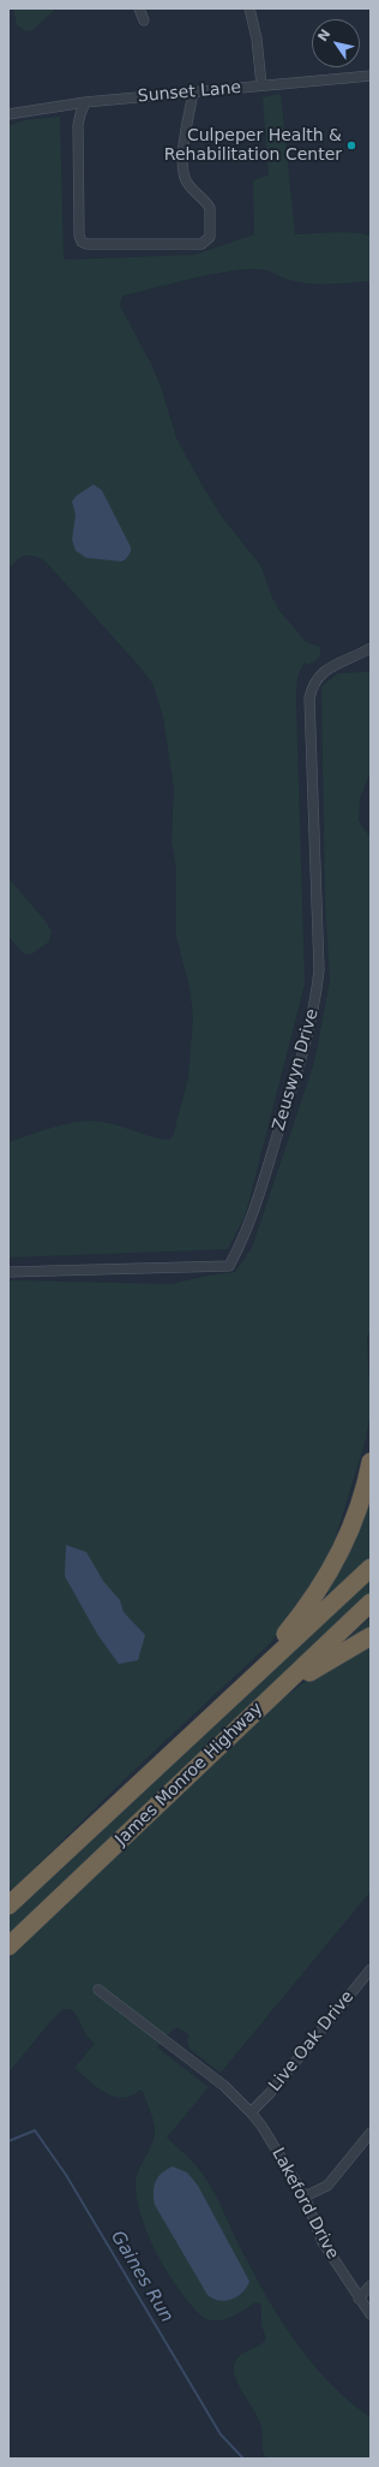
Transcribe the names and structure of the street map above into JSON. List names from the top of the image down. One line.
{"streets":{"highway":["James Monroe Highway"],"street":["Sunset Lane","Zeuswyn Drive","Live Oak Drive","Lakeford Drive"]},"crossings":[["Live Oak Drive","Lakeford Drive"]],"water":["Gaines Run"],"places":["Culpeper Health & Rehabilitation Center"],"north":"top left"}
